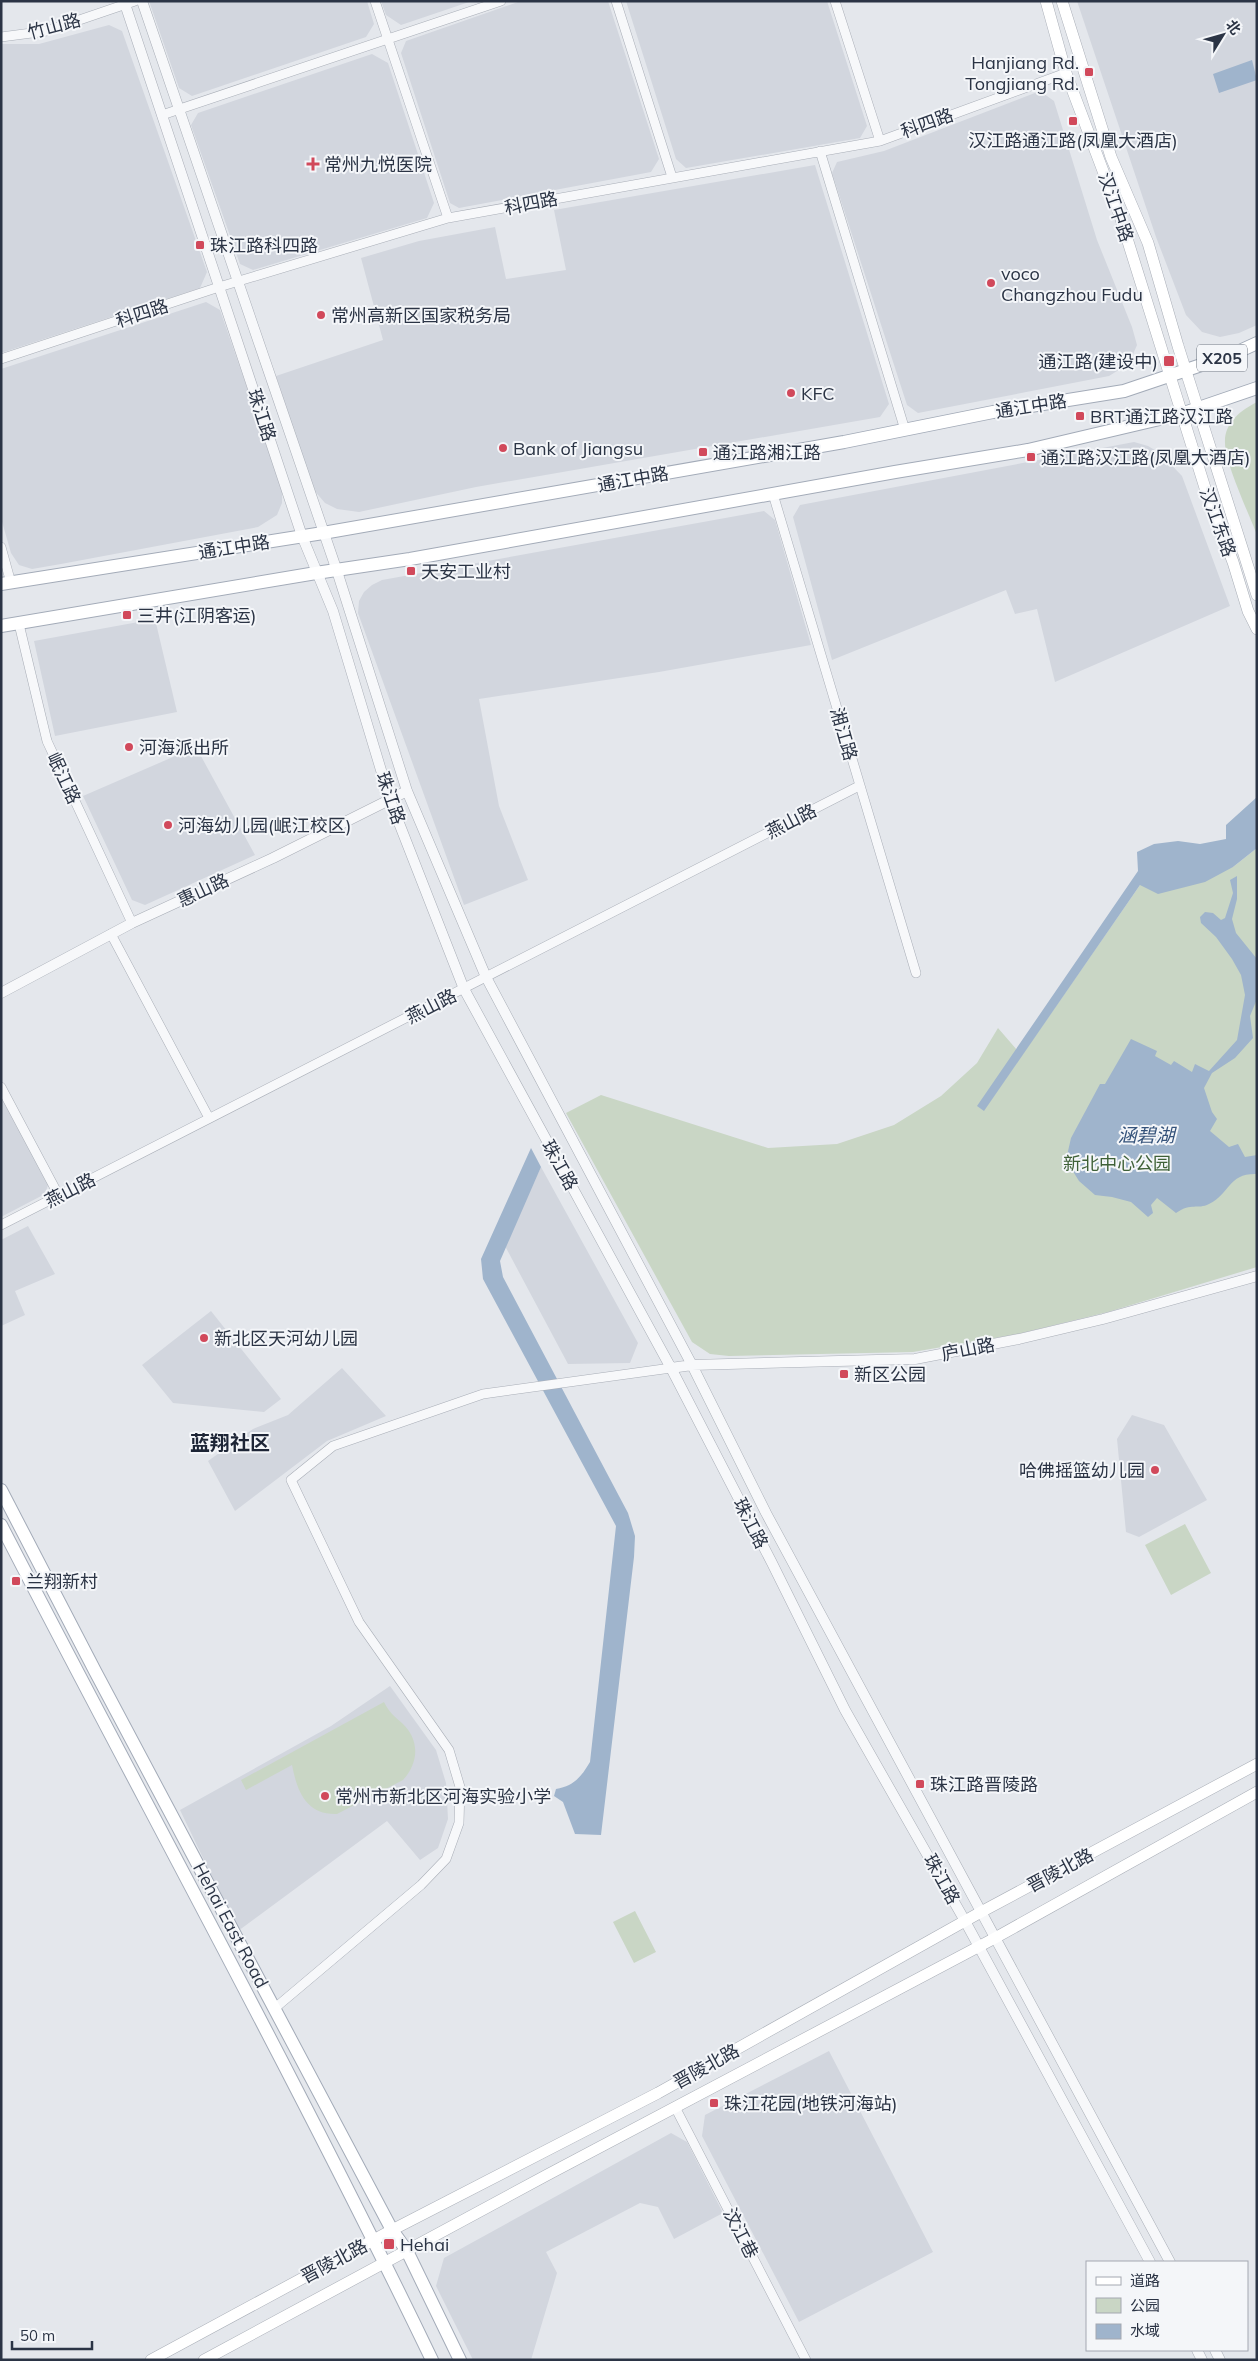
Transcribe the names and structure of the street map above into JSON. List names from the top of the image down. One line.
{"streets":{"main road":["汉江中路","X205","通江中路","汉江东路","晋陵北路","Hehai East Road"],"street":["竹山路","科四路","珠江路","湘江路","岷江路","燕山路","惠山路","庐山路","汶江巷"]},"crossings":[["竹山路","珠江路"],["科四路","汉江中路"],["科四路","珠江路"],["汉江中路","通江中路"],["汉江中路","汉江东路"],["X205","汉江东路"],["通江中路","珠江路"],["珠江路","燕山路"],["珠江路","惠山路"],["珠江路","庐山路"],["珠江路","晋陵北路"],["湘江路","燕山路"],["岷江路","惠山路"],["晋陵北路","Hehai East Road"],["晋陵北路","汶江巷"]],"districts":["蓝翔社区"],"water":["涵碧湖"],"parks":["新北中心公园"],"places":{"transit":["Hanjiang Rd. Tongjiang Rd.","汉江路通江路(凤凰大酒店)","珠江路科四路","通江路(建设中)","BRT通江路汉江路","通江路湘江路","通江路汉江路(凤凰大酒店)","天安工业村","三井(江阴客运)","新区公园","兰翔新村","珠江路晋陵路","珠江花园(地铁河海站)","Hehai"],"health":["常州九悦医院"],"other":["voco Changzhou Fudu","常州高新区国家税务局","KFC","Bank of Jiangsu","河海派出所","河海幼儿园(岷江校区)","新北区天河幼儿园","哈佛摇篮幼儿园","常州市新北区河海实验小学"]},"legend":["道路","公园","水域"],"scale_bar":"50 m","north":"top right"}
